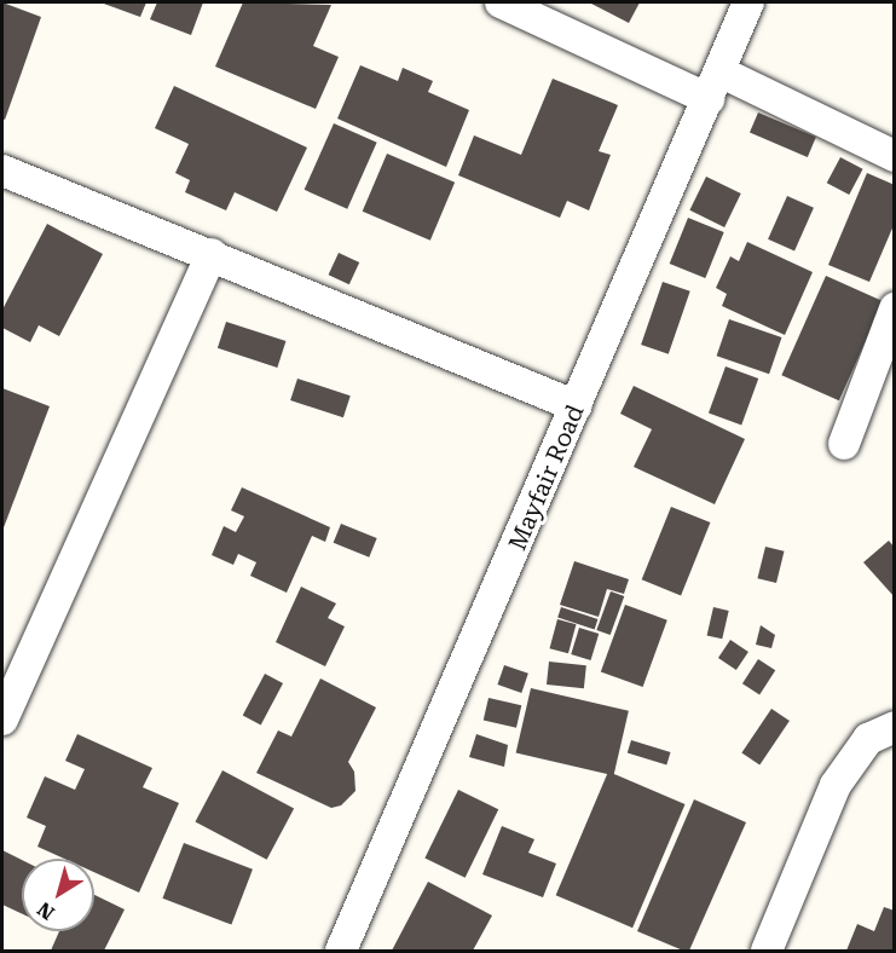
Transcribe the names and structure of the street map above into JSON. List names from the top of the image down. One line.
{"streets":{"street":["Mayfair Road"]},"north":"bottom left"}
